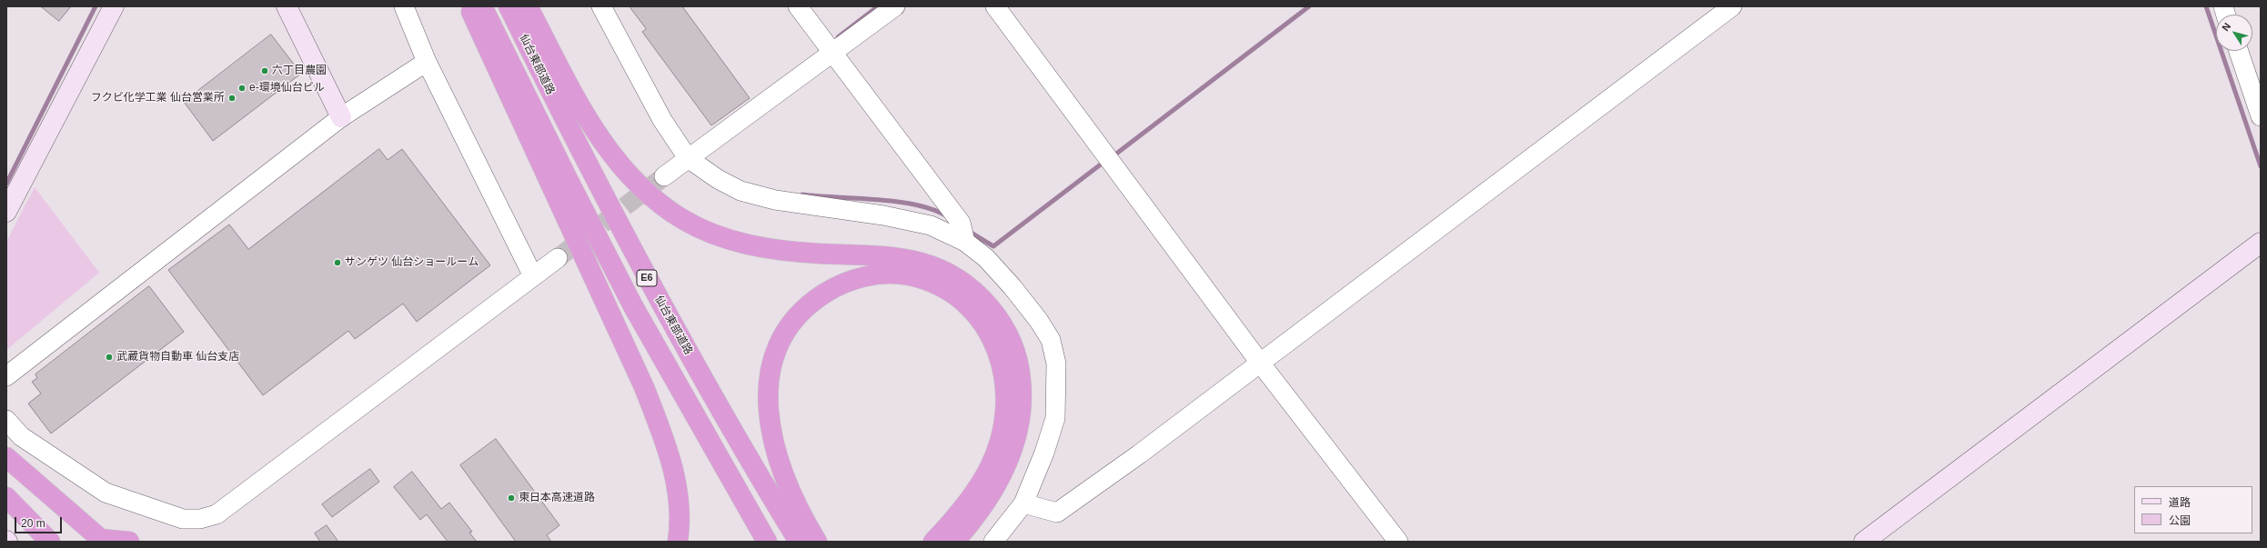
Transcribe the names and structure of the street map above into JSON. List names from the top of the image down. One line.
{"streets":{"highway":["仙台東部道路","E6"]},"places":["六丁目農園","e-環境仙台ビル","フクビ化学工業 仙台営業所","サンゲツ 仙台ショールーム","武蔵貨物自動車 仙台支店","東日本高速道路"],"legend":["道路","公園"],"scale_bar":"20 m","north":"top left"}
